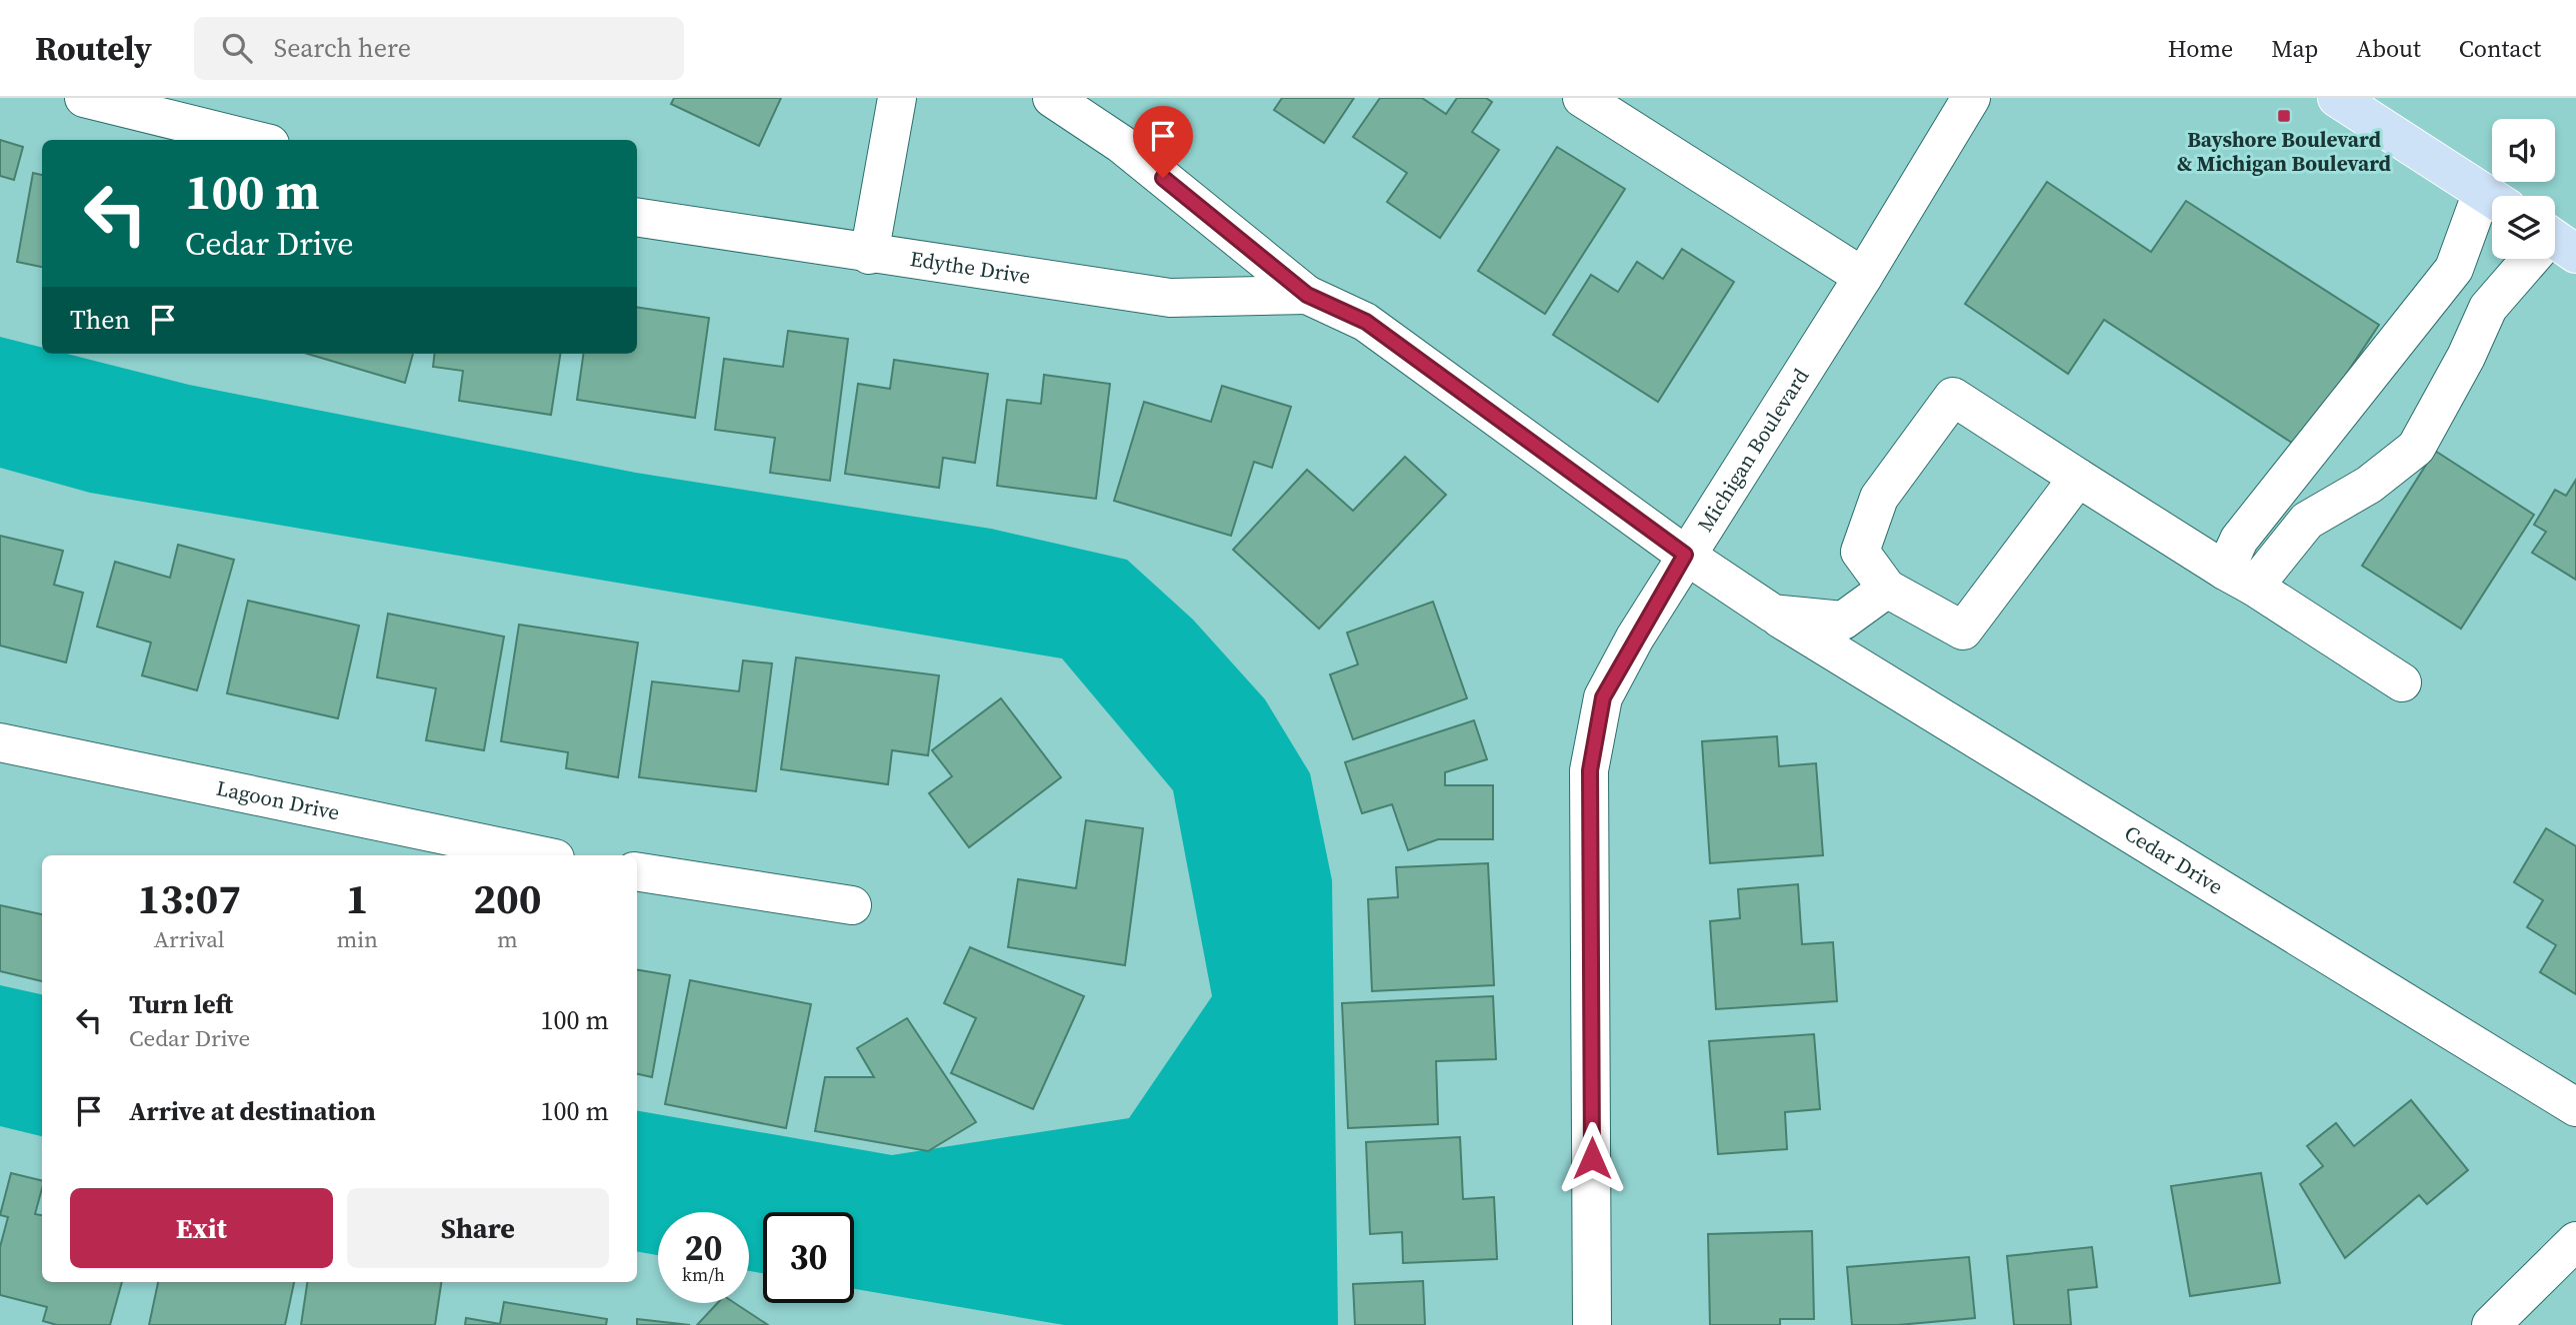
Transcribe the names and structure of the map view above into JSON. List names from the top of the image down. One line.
{"streets":{"street":["Edythe Drive","Michigan Boulevard","Lagoon Drive","Cedar Drive"]},"crossings":[["Michigan Boulevard","Cedar Drive"]],"places":{"transit":["Bayshore Boulevard & Michigan Boulevard"]},"page":{"header":"Routely","search":"Search here","nav":["Home","Map","About","Contact"],"turn":["100 m","Cedar Drive"],"then":"Then","eta":["13:07","Arrival","1","min","200","m"],"list":[{"name":"Turn left","note":"Cedar Drive","value":"100 m"},{"name":"Arrive at destination","value":"100 m"}],"buttons":["Exit","Share"],"speed":"20 km/h","limit":"30"}}
